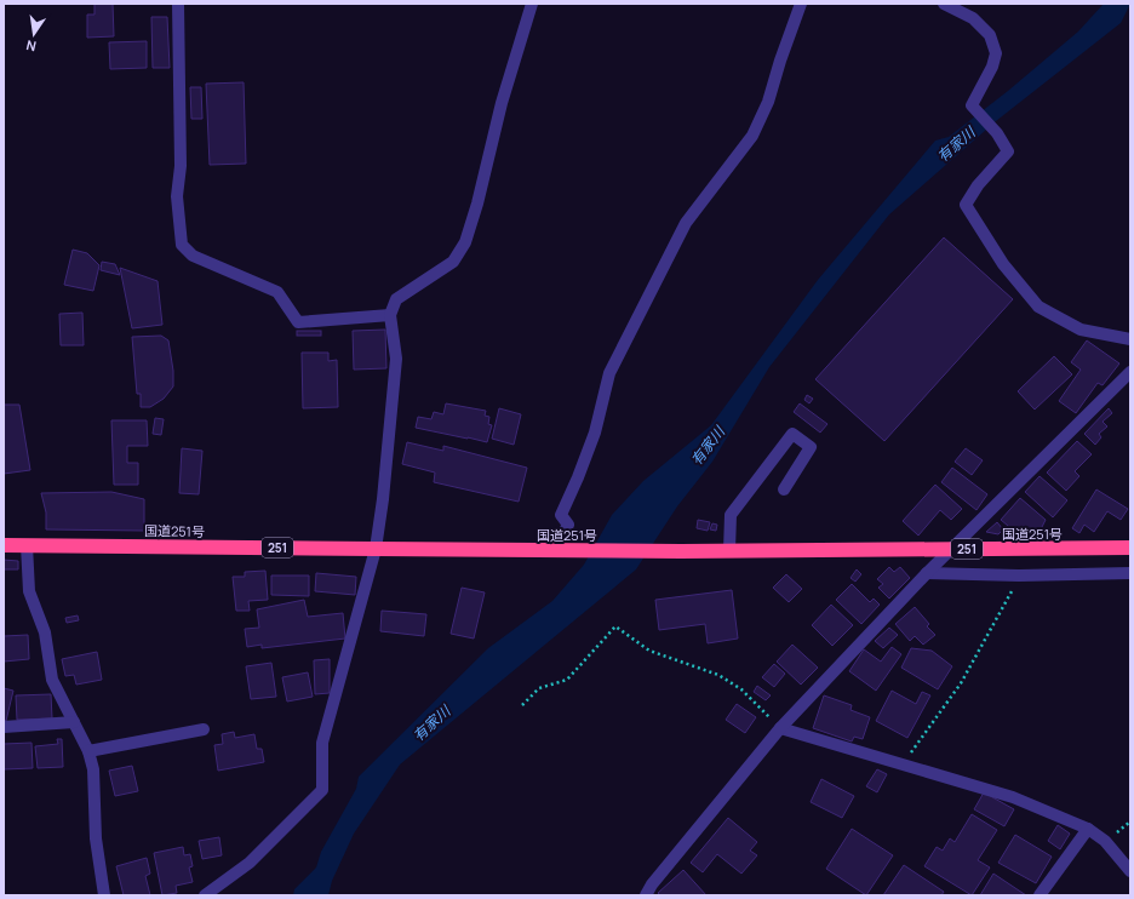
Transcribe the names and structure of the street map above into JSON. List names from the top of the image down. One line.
{"streets":{"highway":["国道251号","251"]},"water":["有家川"],"north":"bottom"}
